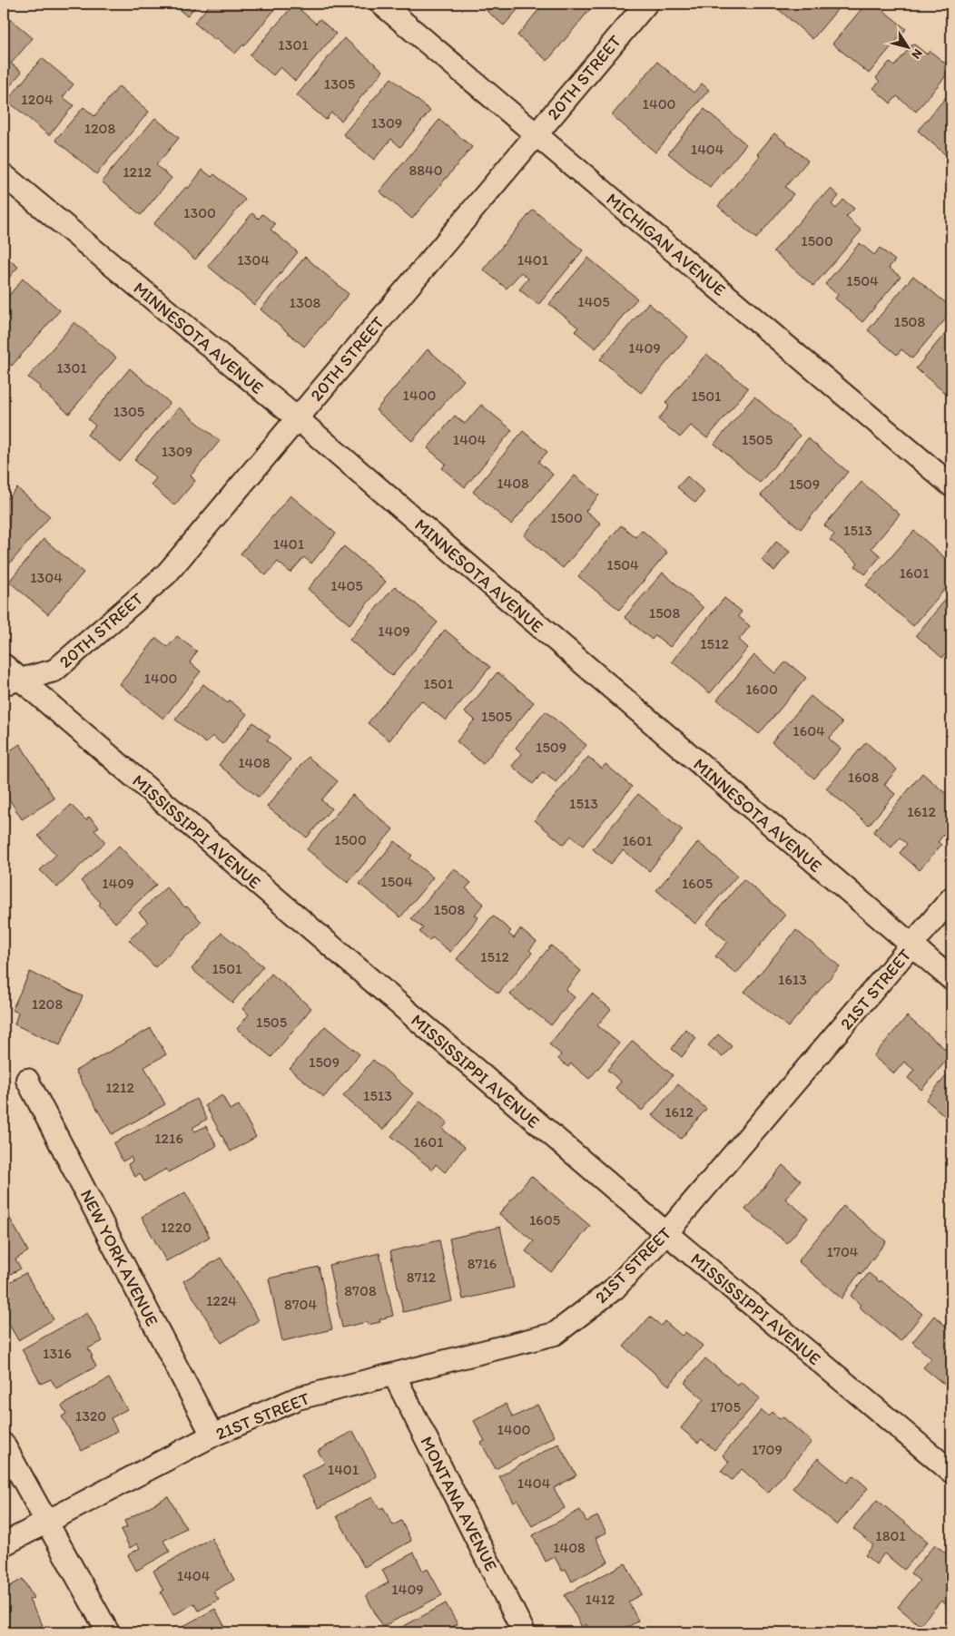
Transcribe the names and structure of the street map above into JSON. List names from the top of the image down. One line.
{"streets":{"street":["20TH STREET","MICHIGAN AVENUE","MINNESOTA AVENUE","MISSISSIPPI AVENUE","21ST STREET","NEW YORK AVENUE","MONTANA AVENUE"]},"crossings":[["20TH STREET","MICHIGAN AVENUE"],["20TH STREET","MINNESOTA AVENUE"],["20TH STREET","MISSISSIPPI AVENUE"],["MINNESOTA AVENUE","21ST STREET"],["MISSISSIPPI AVENUE","21ST STREET"],["21ST STREET","NEW YORK AVENUE"],["21ST STREET","MONTANA AVENUE"]],"house_numbers":["1301","1305","1204","1400","1309","1208","1404","8840","1212","1300","1500","1304","1401","1504","1405","1308","1508","1409","1301","1400","1501","1305","1404","1505","1309","1408","1509","1500","1513","1401","1504","1601","1304","1405","1508","1409","1512","1400","1501","1600","1505","1604","1509","1408","1608","1513","1612","1500","1601","1504","1409","1605","1508","1512","1501","1613","1208","1505","1509","1212","1513","1612","1216","1601","1605","1220","1704","8716","8712","8708","1224","8704","1316","1705","1320","1400","1709","1401","1404","1801","1408","1404","1409","1412"],"north":"bottom right"}
